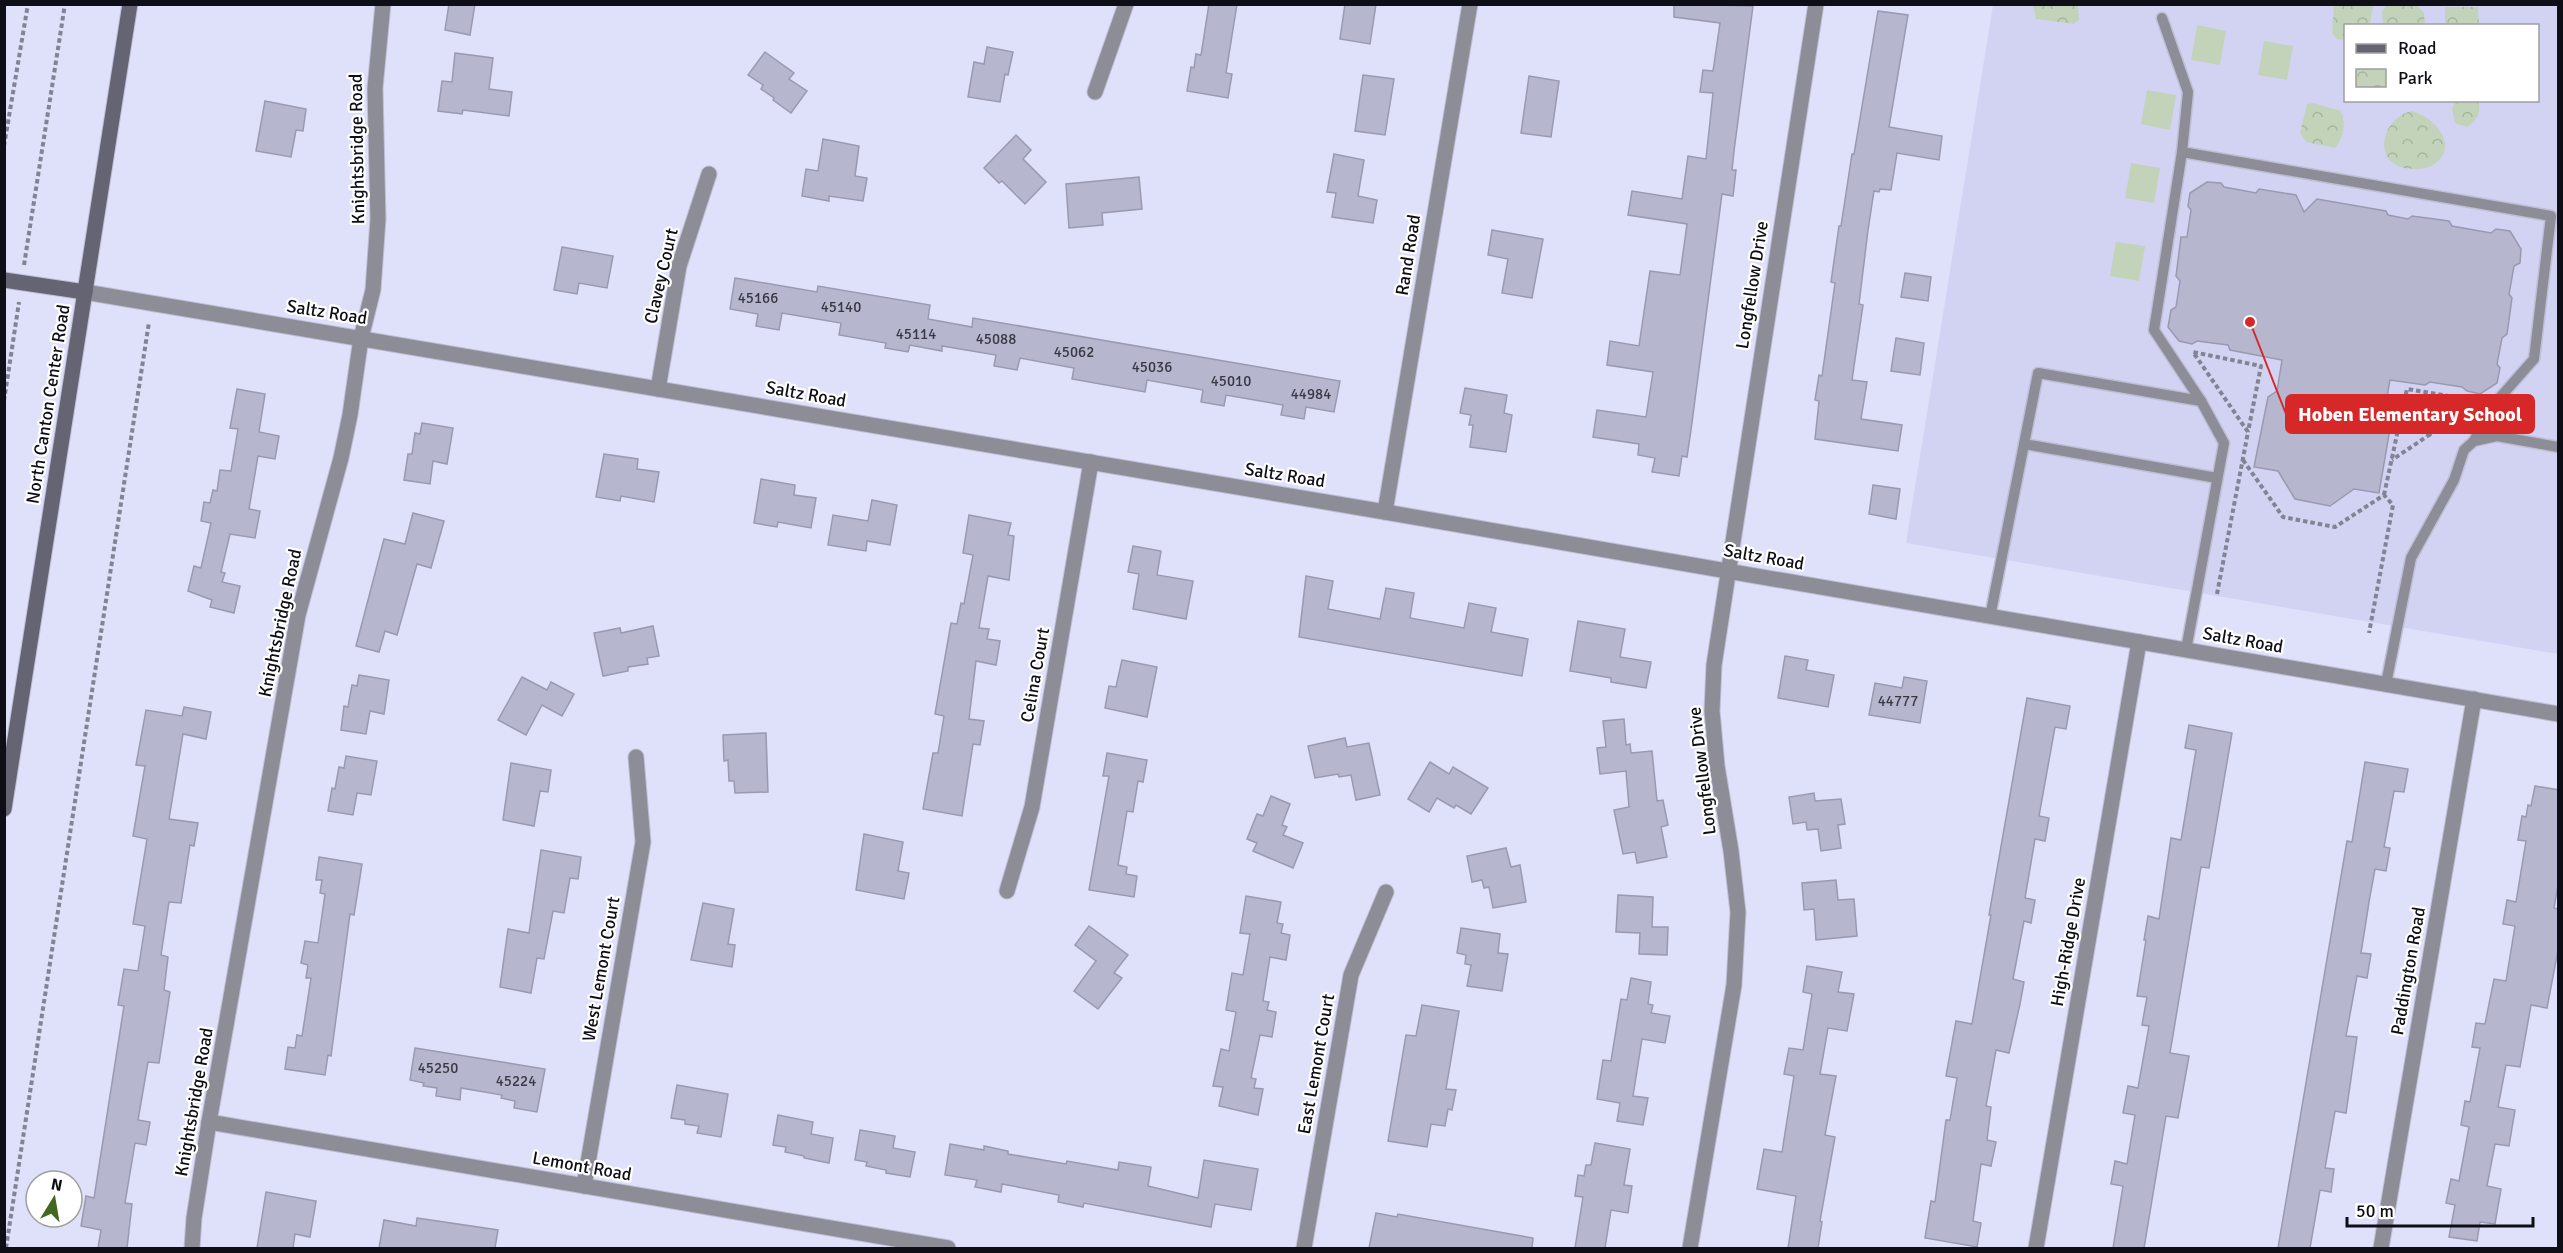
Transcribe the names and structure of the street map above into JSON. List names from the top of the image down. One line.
{"streets":{"main road":["Saltz Road","North Canton Center Road"],"street":["Knightsbridge Road","Rand Road","Clavey Court","Longfellow Drive","Celina Court","High-Ridge Drive","West Lemont Court","Paddington Road","East Lemont Court","Lemont Road"]},"crossings":[["Knightsbridge Road","Saltz Road"],["Knightsbridge Road","Lemont Road"],["Rand Road","Saltz Road"],["Clavey Court","Saltz Road"],["Longfellow Drive","Saltz Road"],["Saltz Road","North Canton Center Road"],["Saltz Road","Celina Court"],["Saltz Road","High-Ridge Drive"],["Saltz Road","Paddington Road"],["West Lemont Court","Lemont Road"]],"places":["Hoben Elementary School"],"house_numbers":["45166","45140","45114","45088","45062","45036","45010","44984","44777","45250","45224"],"legend":["Road","Park"],"scale_bar":"50 m","north":"top"}
